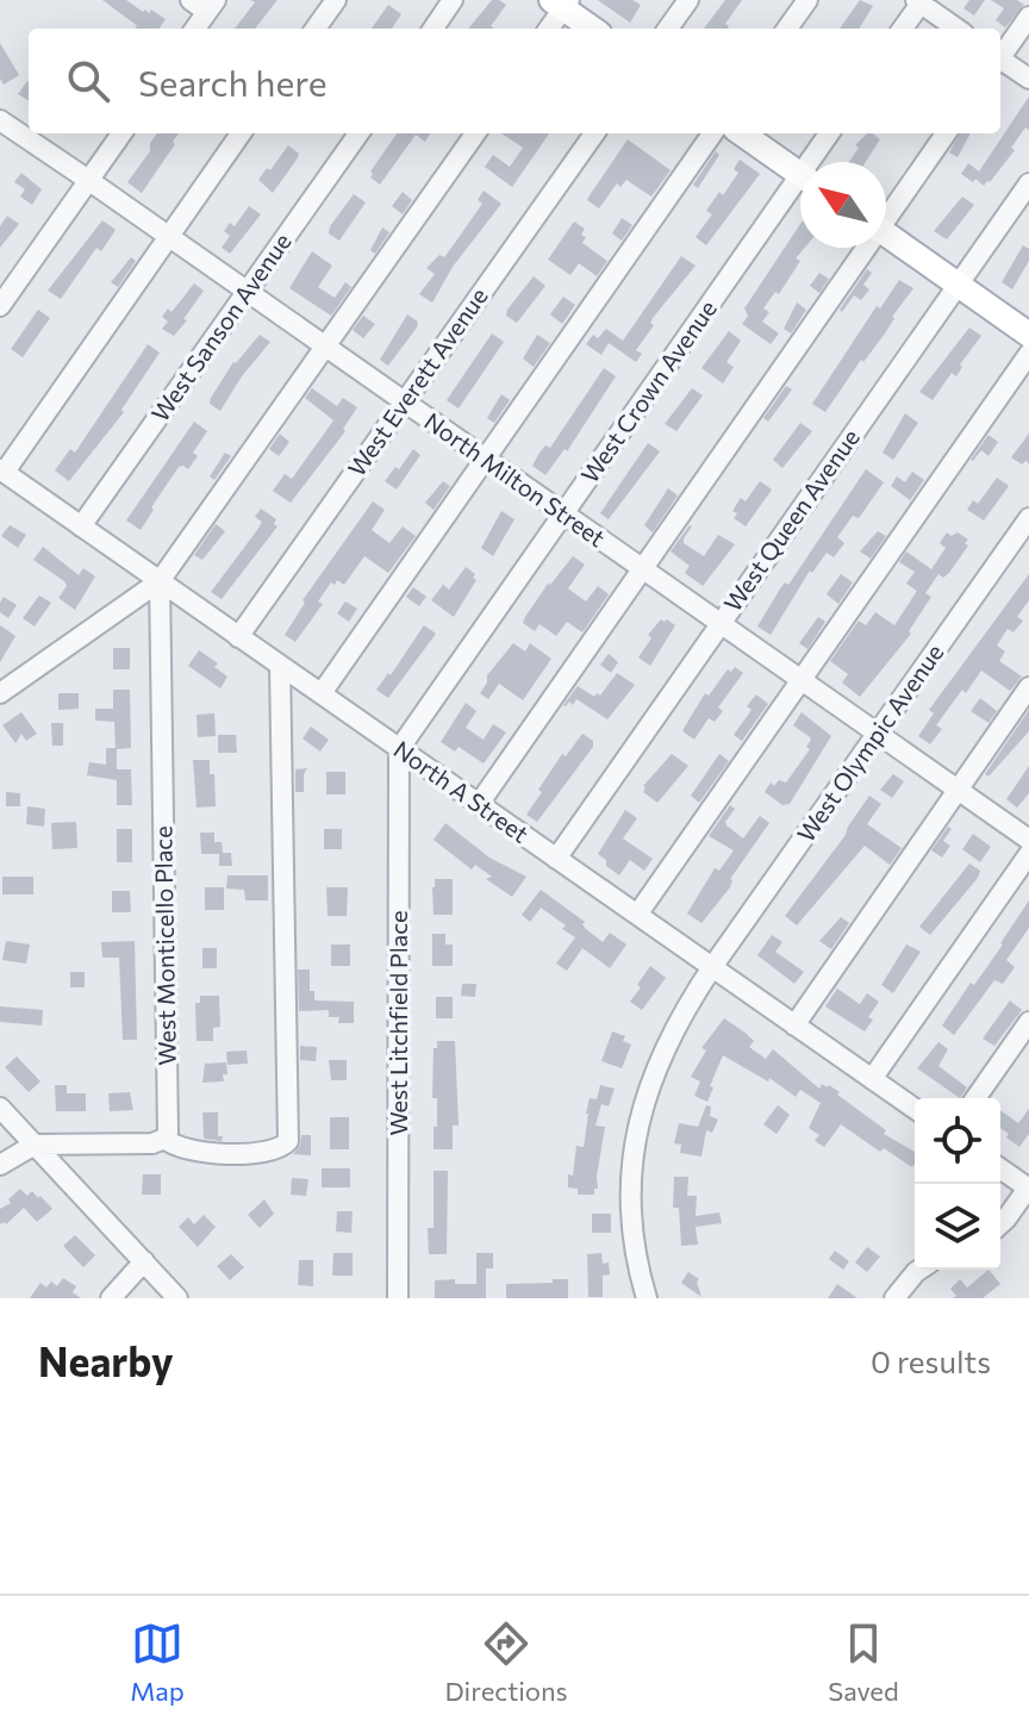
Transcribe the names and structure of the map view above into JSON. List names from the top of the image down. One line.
{"streets":{"street":["West Sanson Avenue","West Everett Avenue","West Crown Avenue","North Milton Street","West Queen Avenue","West Olympic Avenue","North A Street","West Monticello Place","West Litchfield Place"]},"crossings":[["West Sanson Avenue","North Milton Street"],["West Sanson Avenue","North A Street"],["West Everett Avenue","North Milton Street"],["West Everett Avenue","North A Street"],["West Crown Avenue","North Milton Street"],["West Crown Avenue","North A Street"],["West Crown Avenue","West Litchfield Place"],["North Milton Street","West Queen Avenue"],["North Milton Street","West Olympic Avenue"],["West Queen Avenue","North A Street"],["West Olympic Avenue","North A Street"],["North A Street","West Monticello Place"],["North A Street","West Litchfield Place"]],"north":"top left","page":{"search":"Search here","heading":["Nearby","0 results"],"nav":["Map","Directions","Saved"]}}
